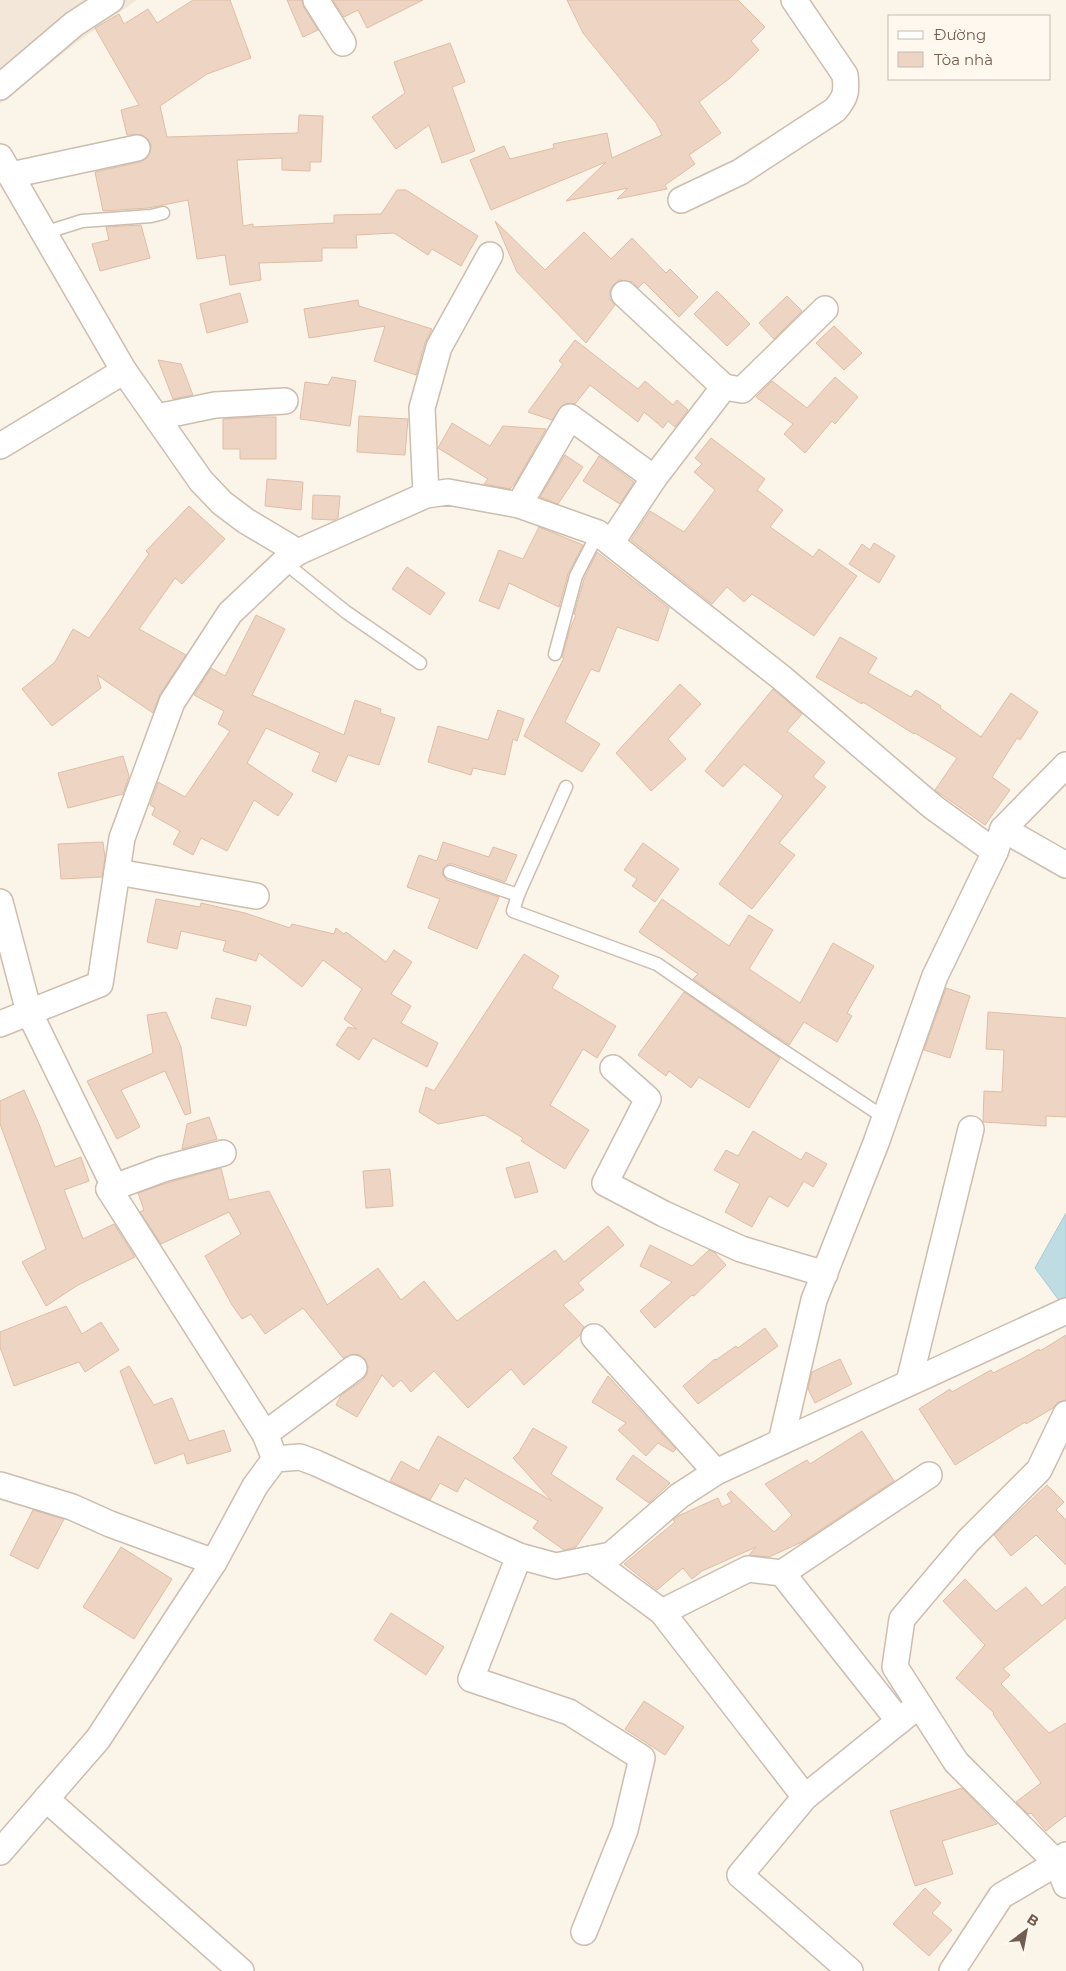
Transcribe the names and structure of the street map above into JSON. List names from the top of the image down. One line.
{"legend":["Đường","Tòa nhà"],"north":"top right"}
